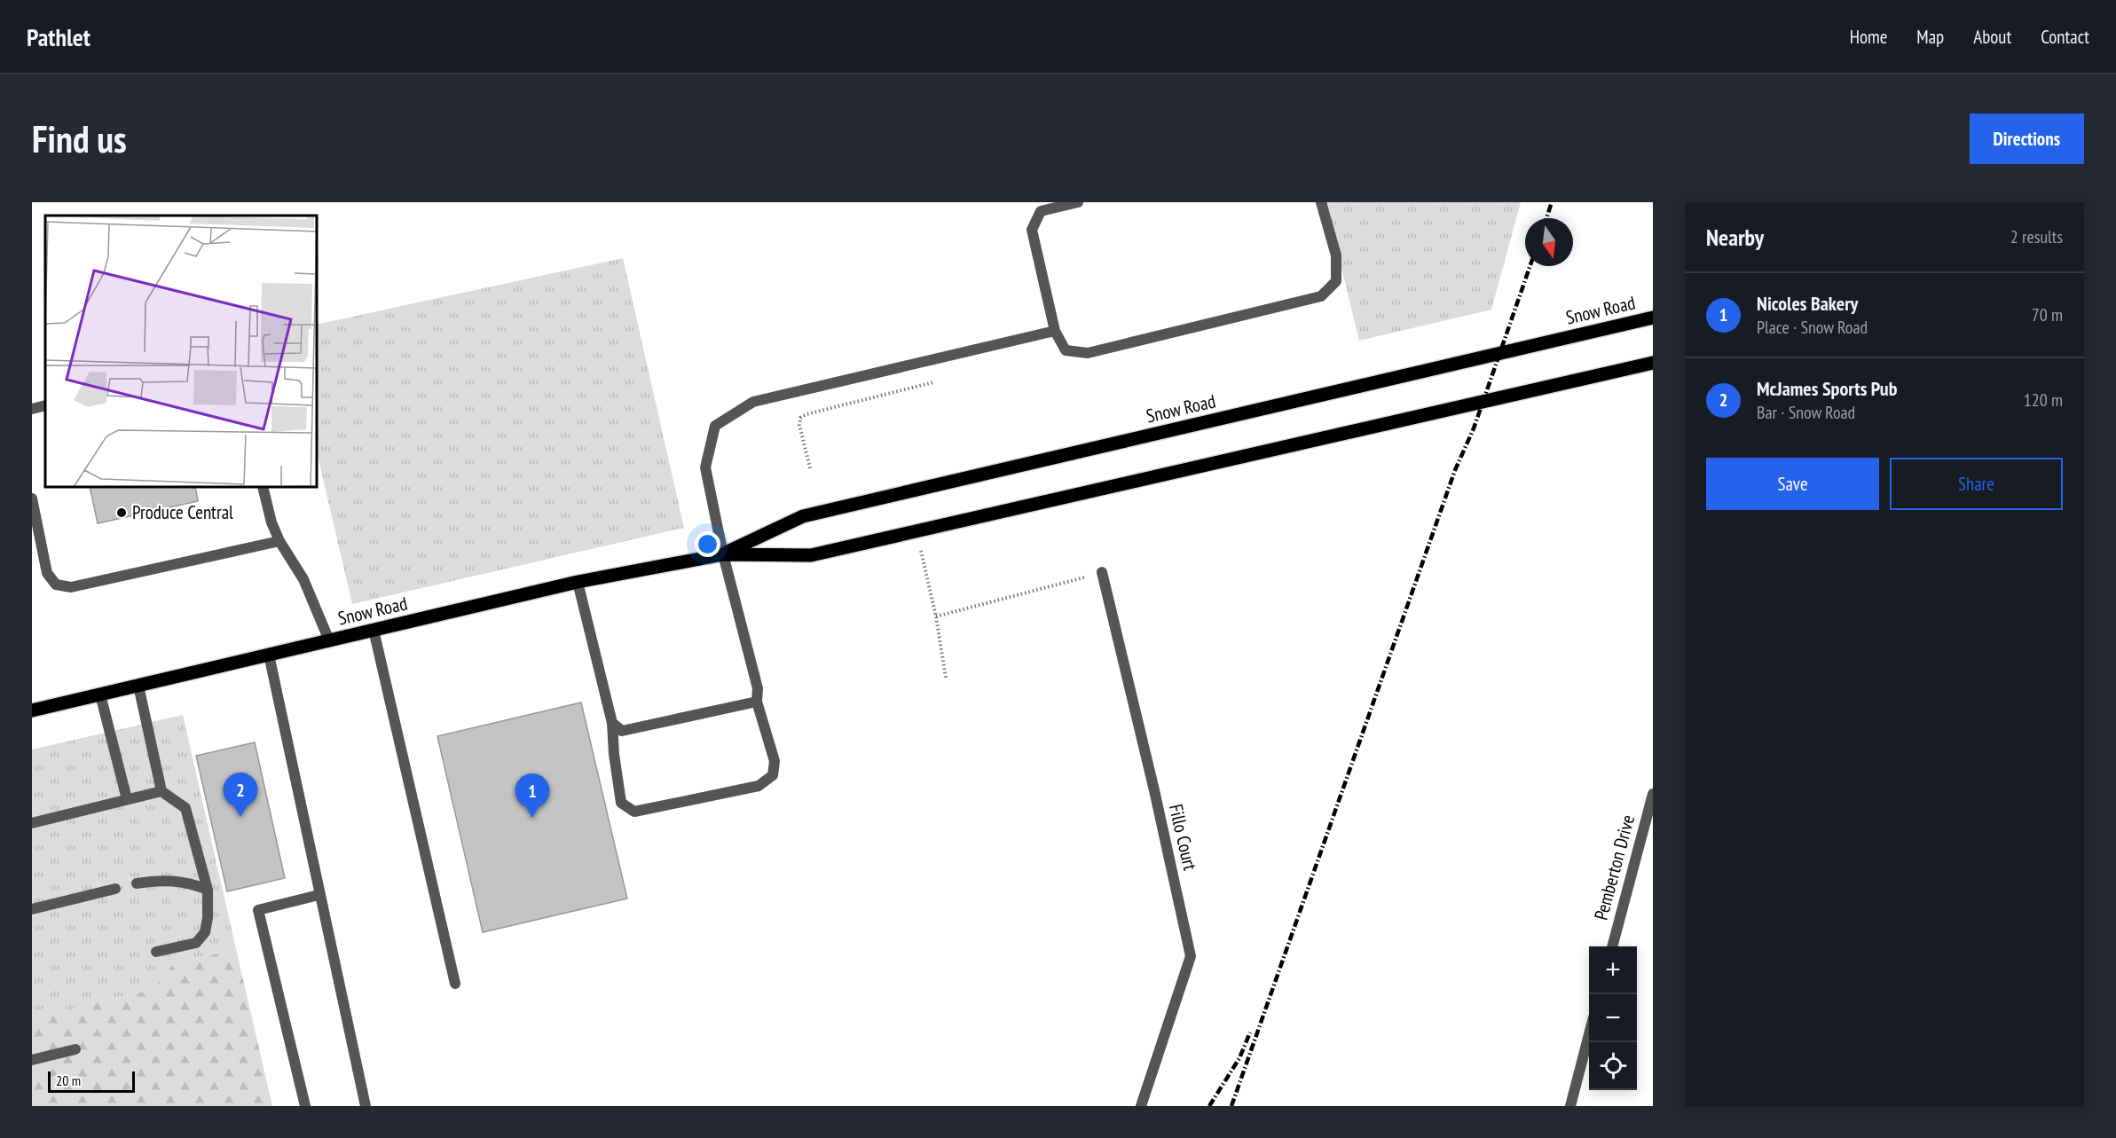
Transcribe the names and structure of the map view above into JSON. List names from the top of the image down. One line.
{"streets":{"main road":["Snow Road"],"street":["Fillo Court","Pemberton Drive"]},"places":["Produce Central"],"scale_bar":"20 m","north":"bottom","page":{"header":"Pathlet","nav":["Home","Map","About","Contact"],"buttons":["Directions",["Save","Share"]],"title":"Find us","heading":["Nearby","2 results"],"list":[{"mark":"1","name":"Nicoles Bakery","note":"Place · Snow Road","value":"70 m"},{"mark":"2","name":"McJames Sports Pub","note":"Bar · Snow Road","value":"120 m"}],"pins":["2","1"],"map_buttons":["+","−"],"scale":"20 m"}}
